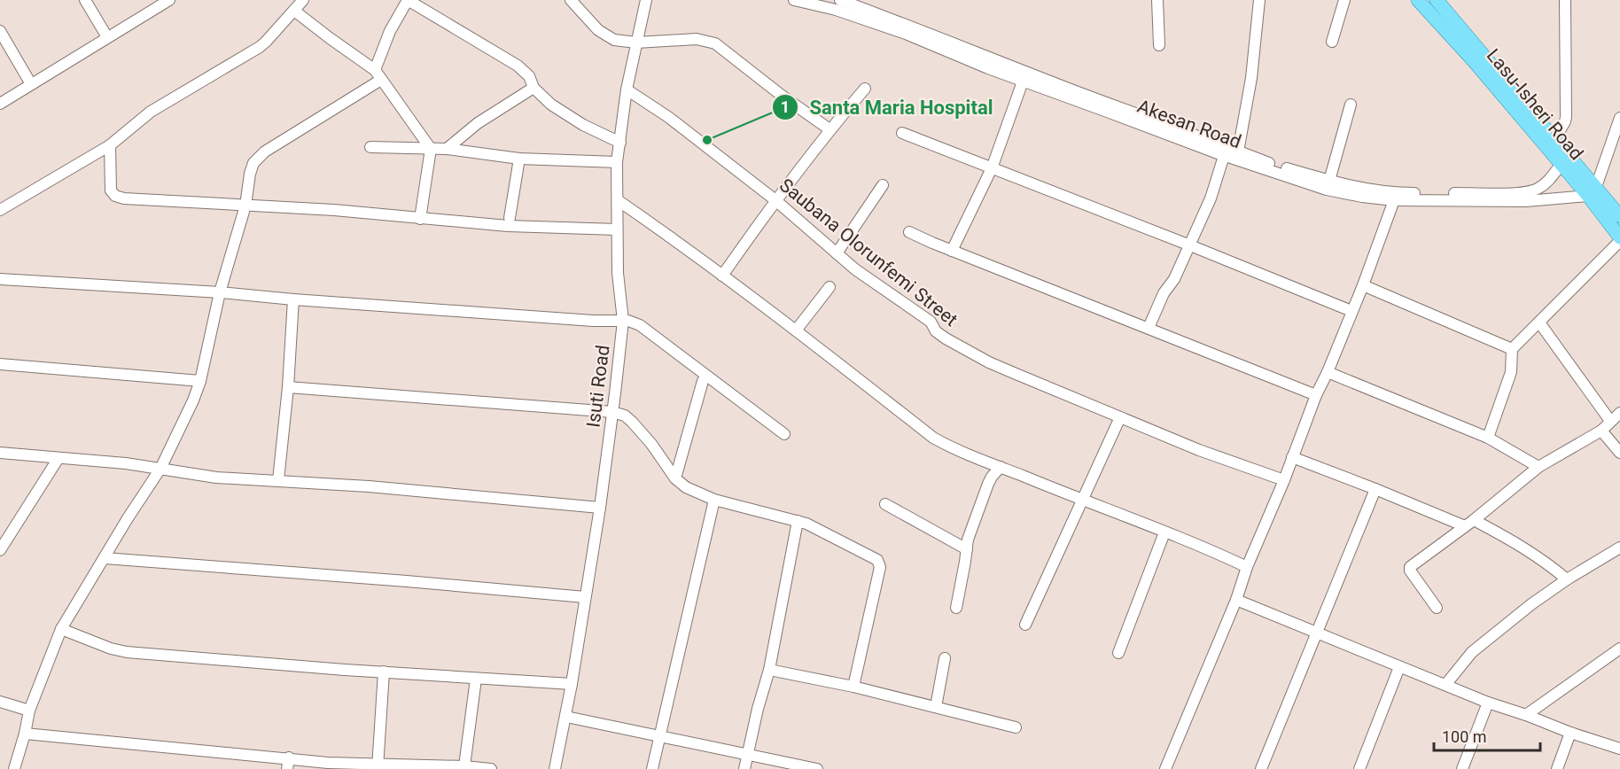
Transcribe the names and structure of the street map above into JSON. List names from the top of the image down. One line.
{"streets":{"main road":["Lasu-Isheri Road"],"street":["Akesan Road","Saubana Olorunfemi Street","Isuti Road"]},"crossings":[["Lasu-Isheri Road","Akesan Road"],["Saubana Olorunfemi Street","Isuti Road"]],"places":["Santa Maria Hospital"],"scale_bar":"100 m"}
